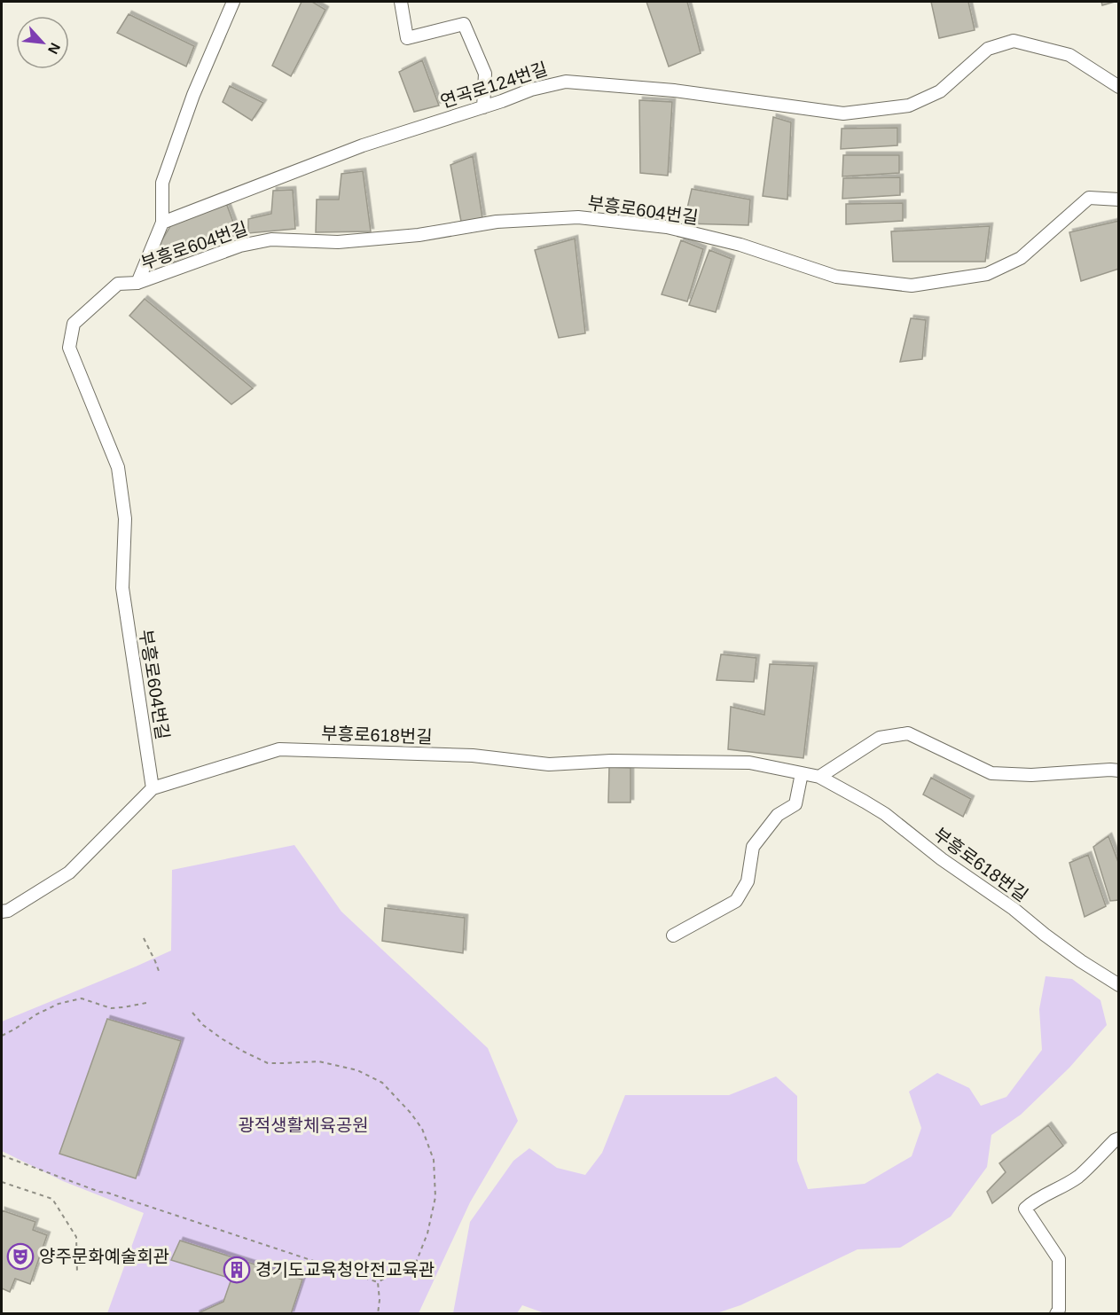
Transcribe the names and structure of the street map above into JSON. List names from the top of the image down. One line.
{"streets":{"street":["연곡로124번길","부흥로604번길","부흥로618번길"]},"crossings":[["연곡로124번길","부흥로604번길"],["부흥로604번길","부흥로618번길"]],"parks":["광적생활체육공원"],"places":{"theatre":["양주문화예술회관"],"building":["경기도교육청안전교육관"]},"north":"bottom right"}
